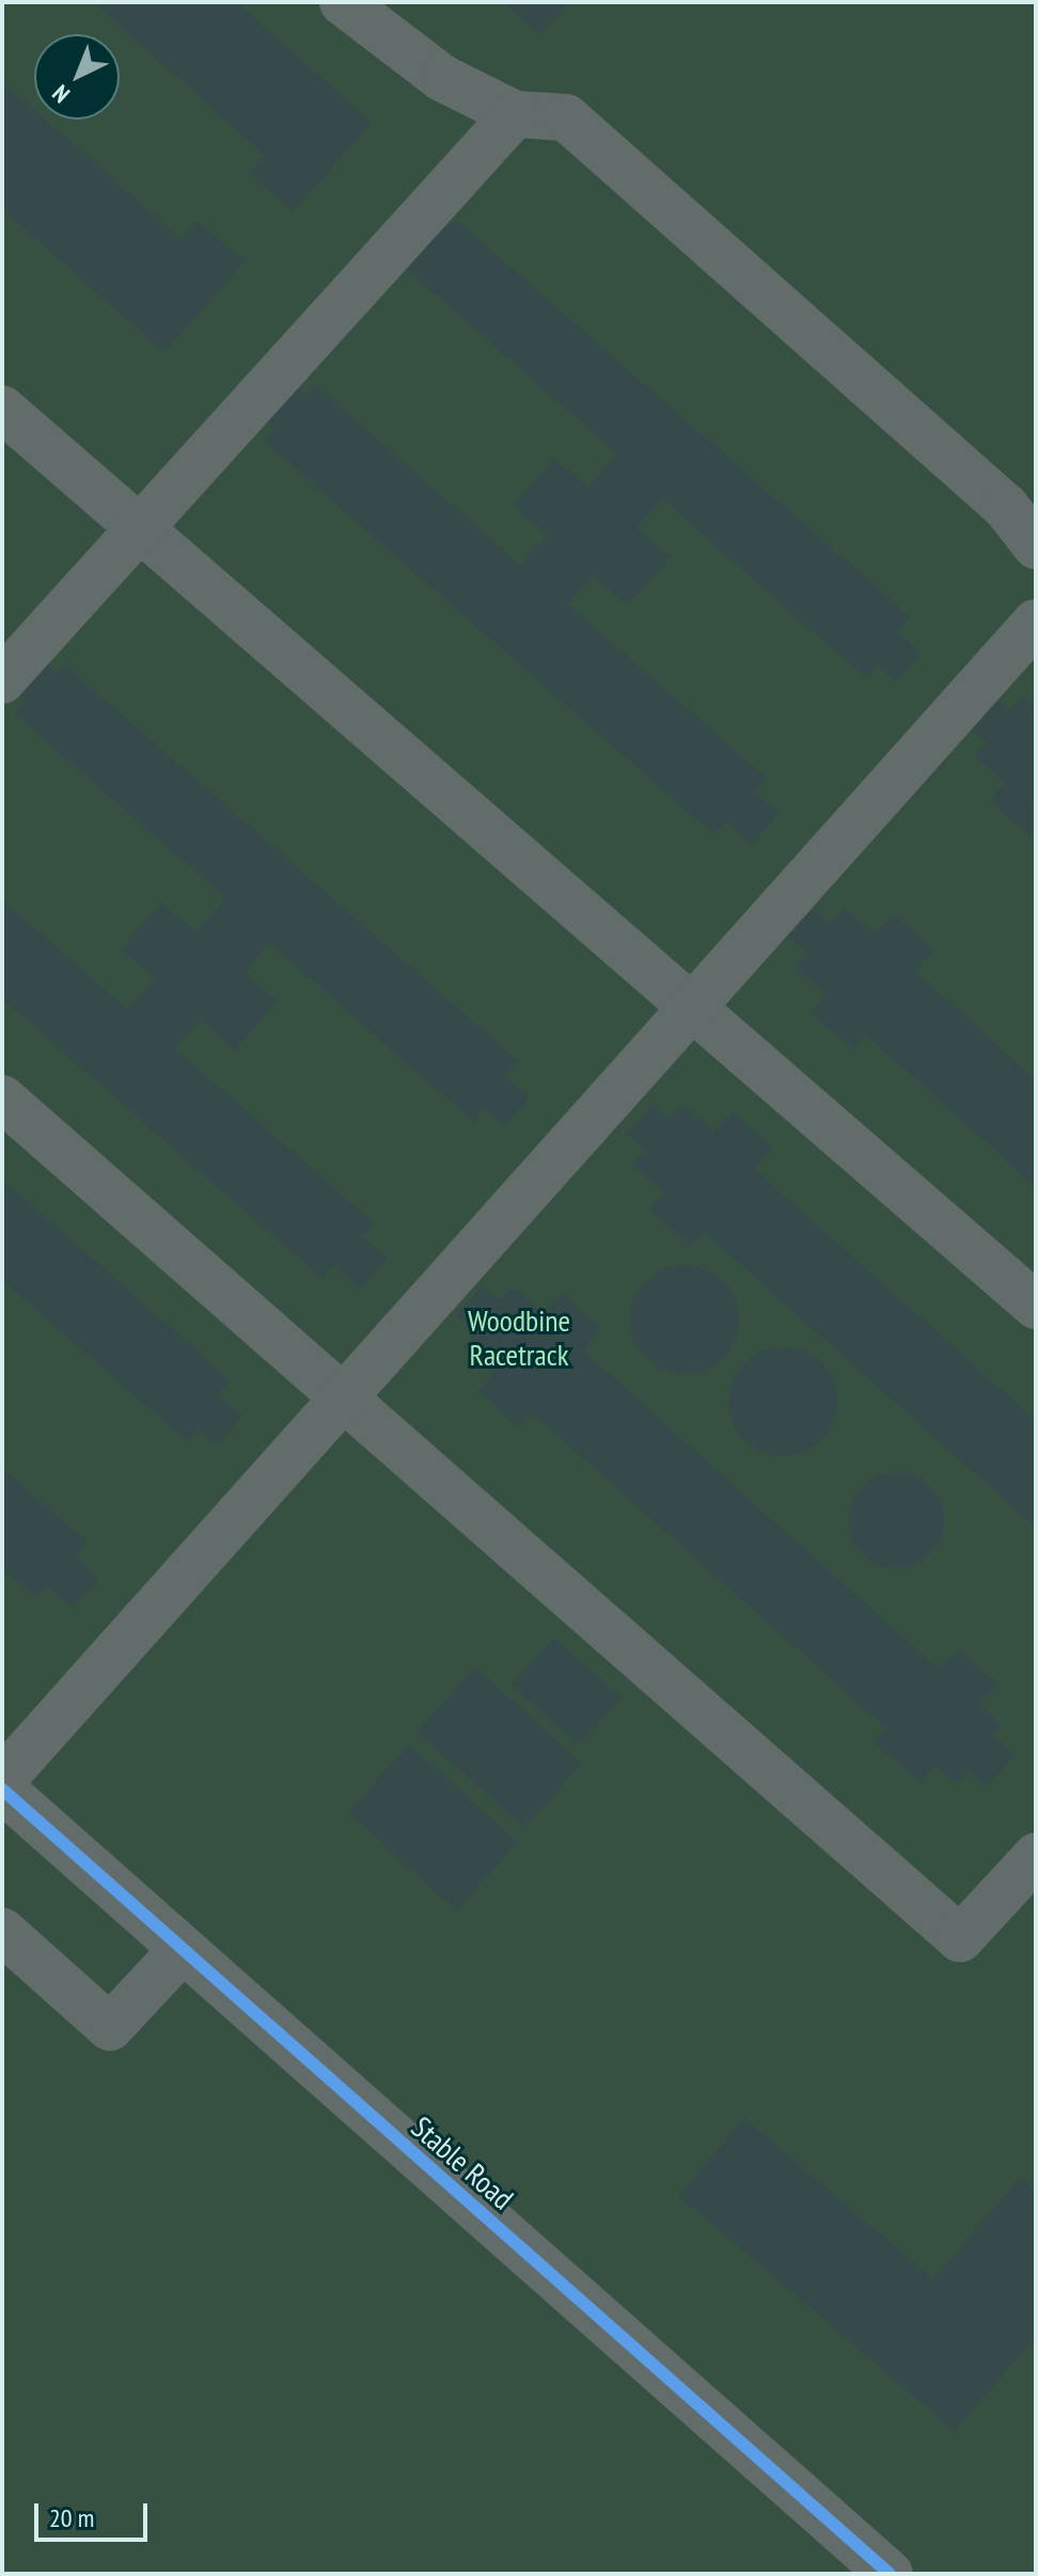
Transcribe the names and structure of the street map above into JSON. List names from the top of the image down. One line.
{"streets":{"street":["Stable Road"]},"parks":["Woodbine Racetrack"],"scale_bar":"20 m","north":"bottom left"}
